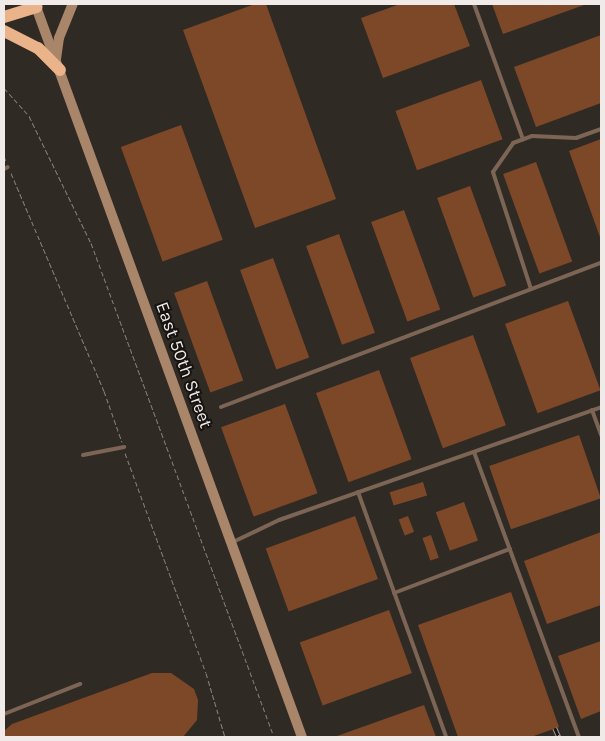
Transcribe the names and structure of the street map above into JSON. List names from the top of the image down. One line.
{"streets":{"main road":["East 50th Street"]}}
